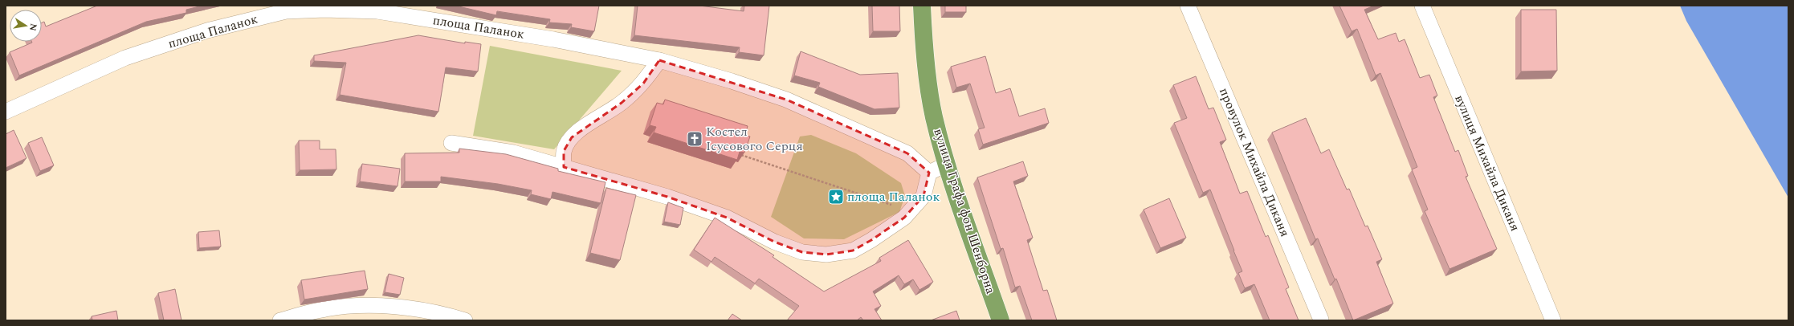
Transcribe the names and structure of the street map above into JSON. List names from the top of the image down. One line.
{"streets":{"highway":["вулиця Графа фон Шенборна"],"street":["площа Паланок","провулок Михайла Диканя","вулиця Михайла Диканя"]},"places":{"church":["Костел Ісусового Серця"],"place":["площа Паланок"]},"north":"right"}
